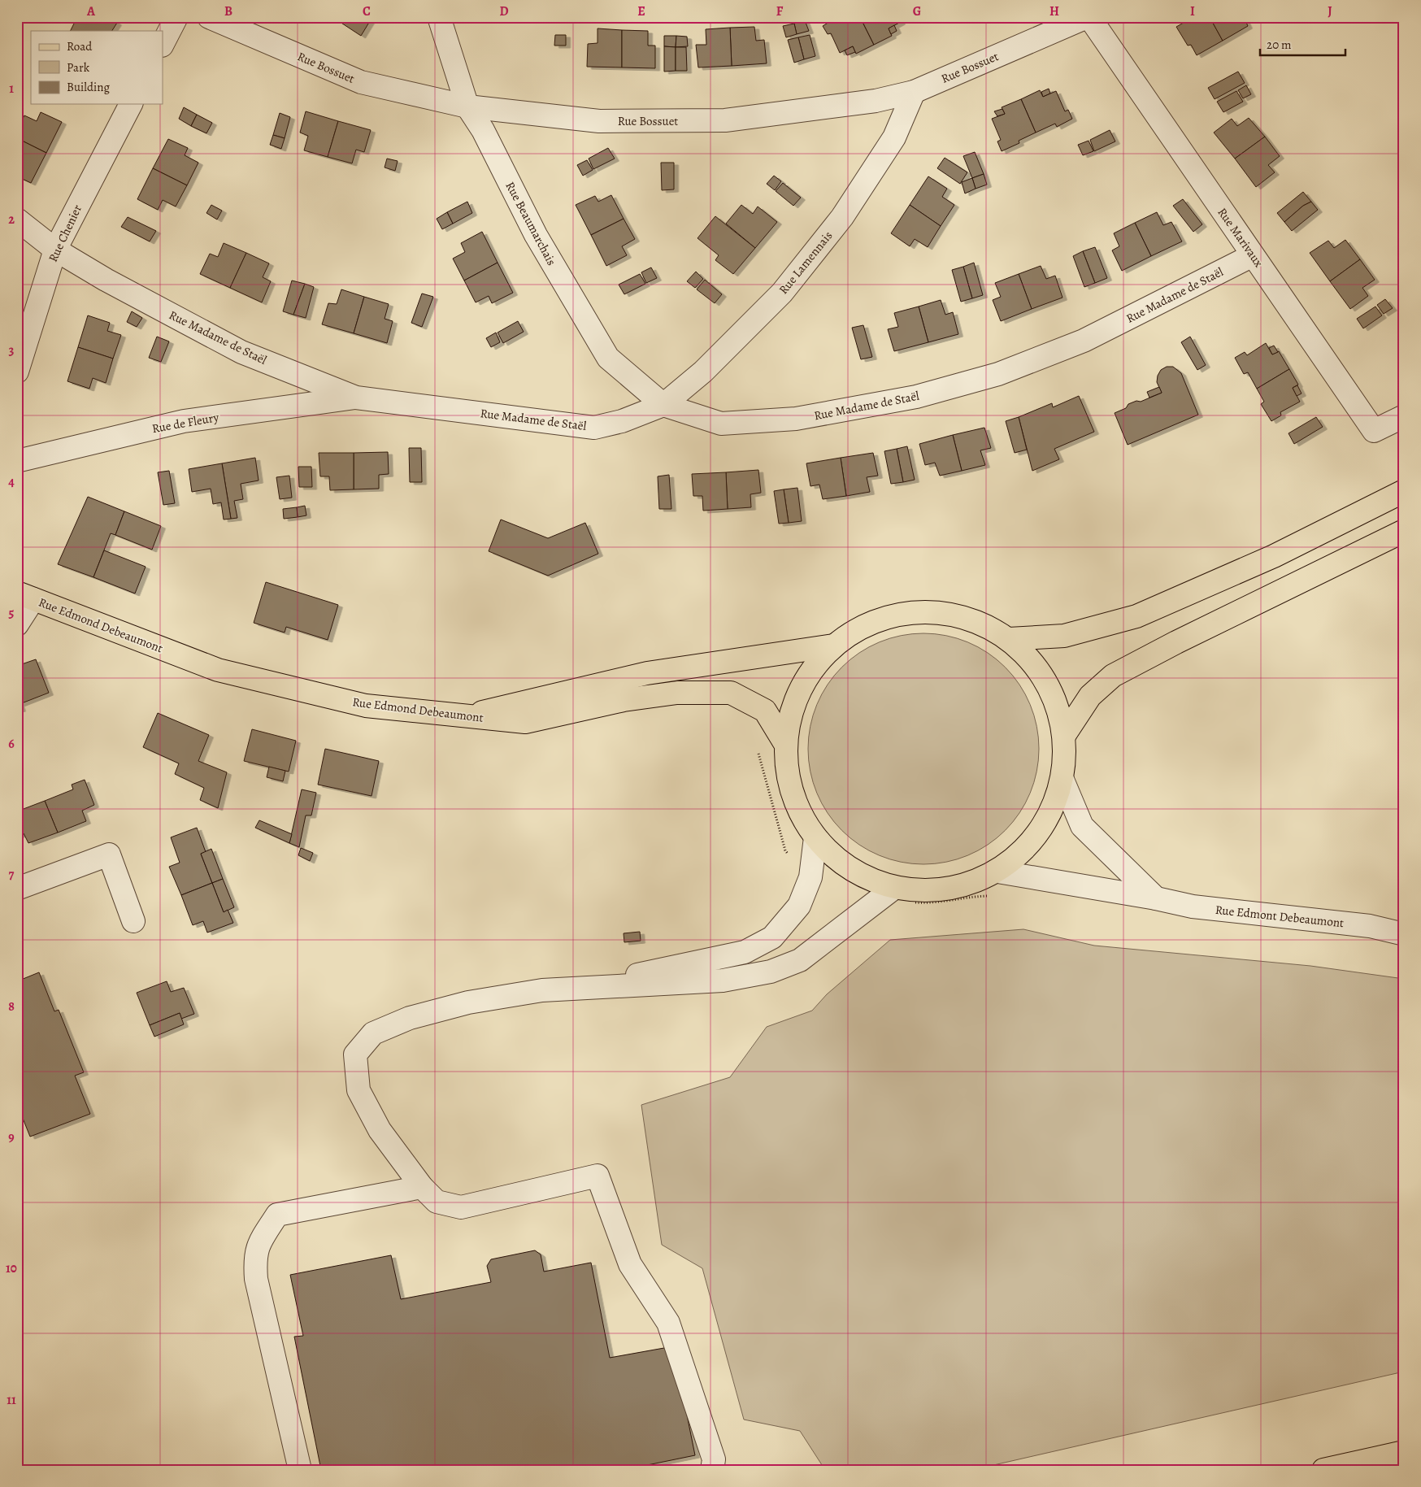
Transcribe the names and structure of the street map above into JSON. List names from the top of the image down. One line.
{"streets":{"main road":["Rue Edmond Debeaumont"],"street":["Rue Bossuet","Rue Beaumarchais","Rue Chenier","Rue Marivaux","Rue Lamennais","Rue Madame de Staël","Rue de Fleury","Rue Edmont Debeaumont"]},"crossings":[["Rue Bossuet","Rue Beaumarchais"],["Rue Bossuet","Rue Marivaux"],["Rue Bossuet","Rue Lamennais"],["Rue Beaumarchais","Rue Lamennais"],["Rue Beaumarchais","Rue Madame de Staël"],["Rue Chenier","Rue Madame de Staël"],["Rue Marivaux","Rue Madame de Staël"],["Rue Lamennais","Rue Madame de Staël"],["Rue Madame de Staël","Rue de Fleury"]],"legend":["Road","Park","Building"],"scale_bar":"20 m","grid":{"columns":["A","B","C","D","E","F","G","H","I","J"],"rows":["1","2","3","4","5","6","7","8","9","10","11"]}}
